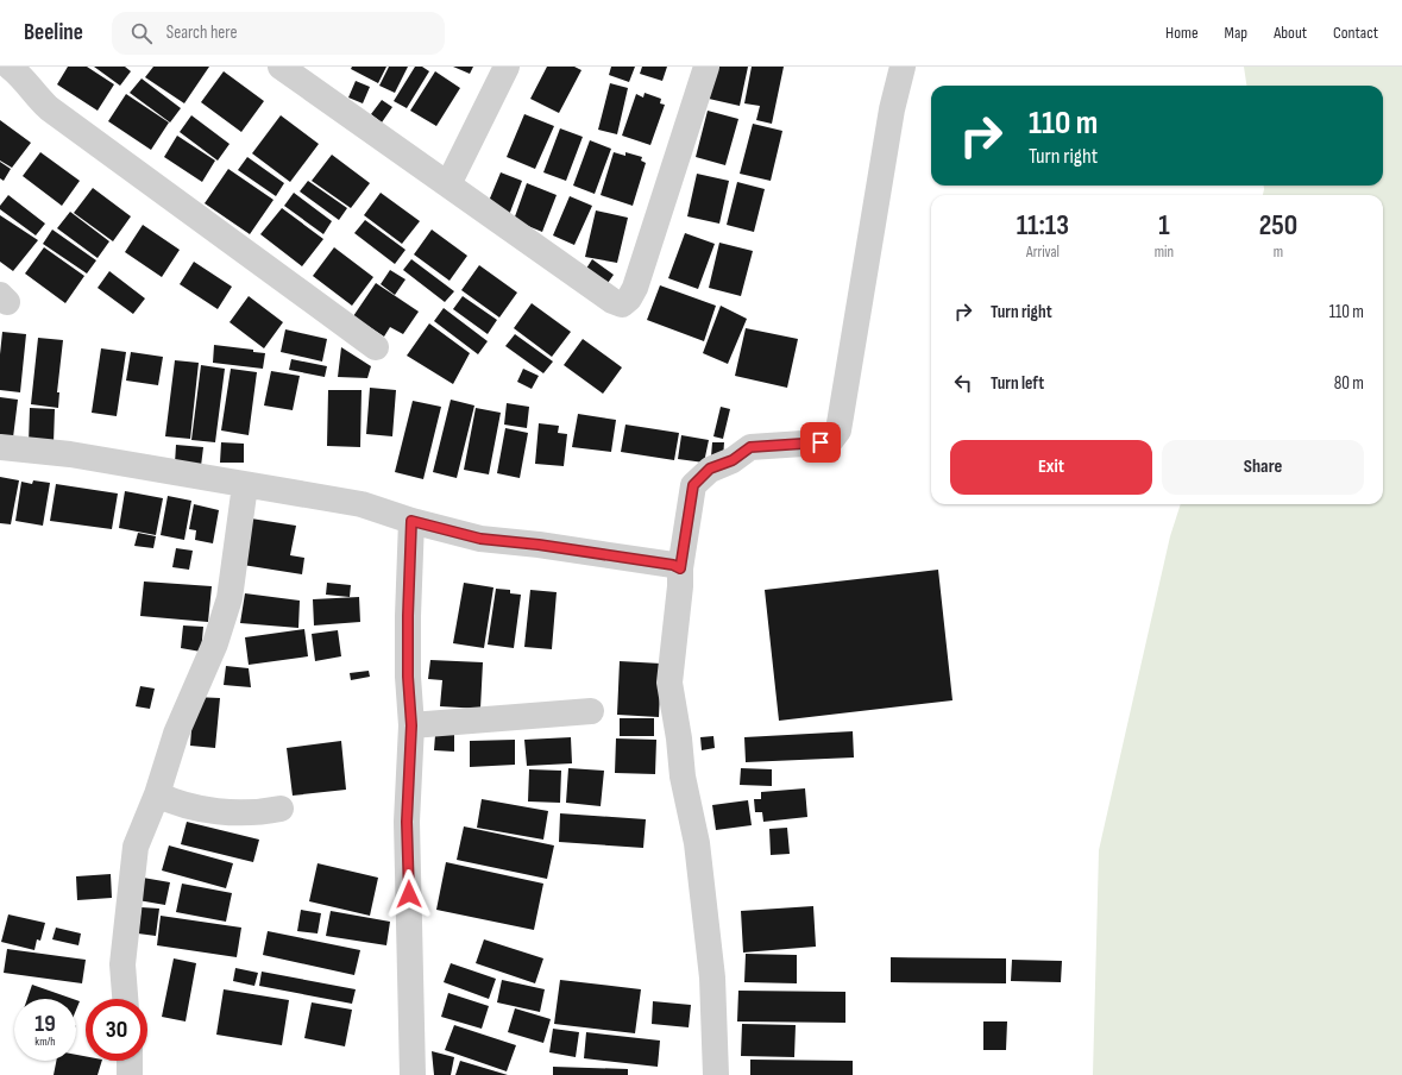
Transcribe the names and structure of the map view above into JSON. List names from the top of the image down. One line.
{"page":{"header":"Beeline","search":"Search here","nav":["Home","Map","About","Contact"],"turn":["110 m","Turn right"],"eta":["11:13","Arrival","1","min","250","m"],"list":[{"name":"Turn right","value":"110 m"},{"name":"Turn left","value":"80 m"}],"buttons":["Exit","Share"],"speed":"19 km/h","limit":"30"}}
